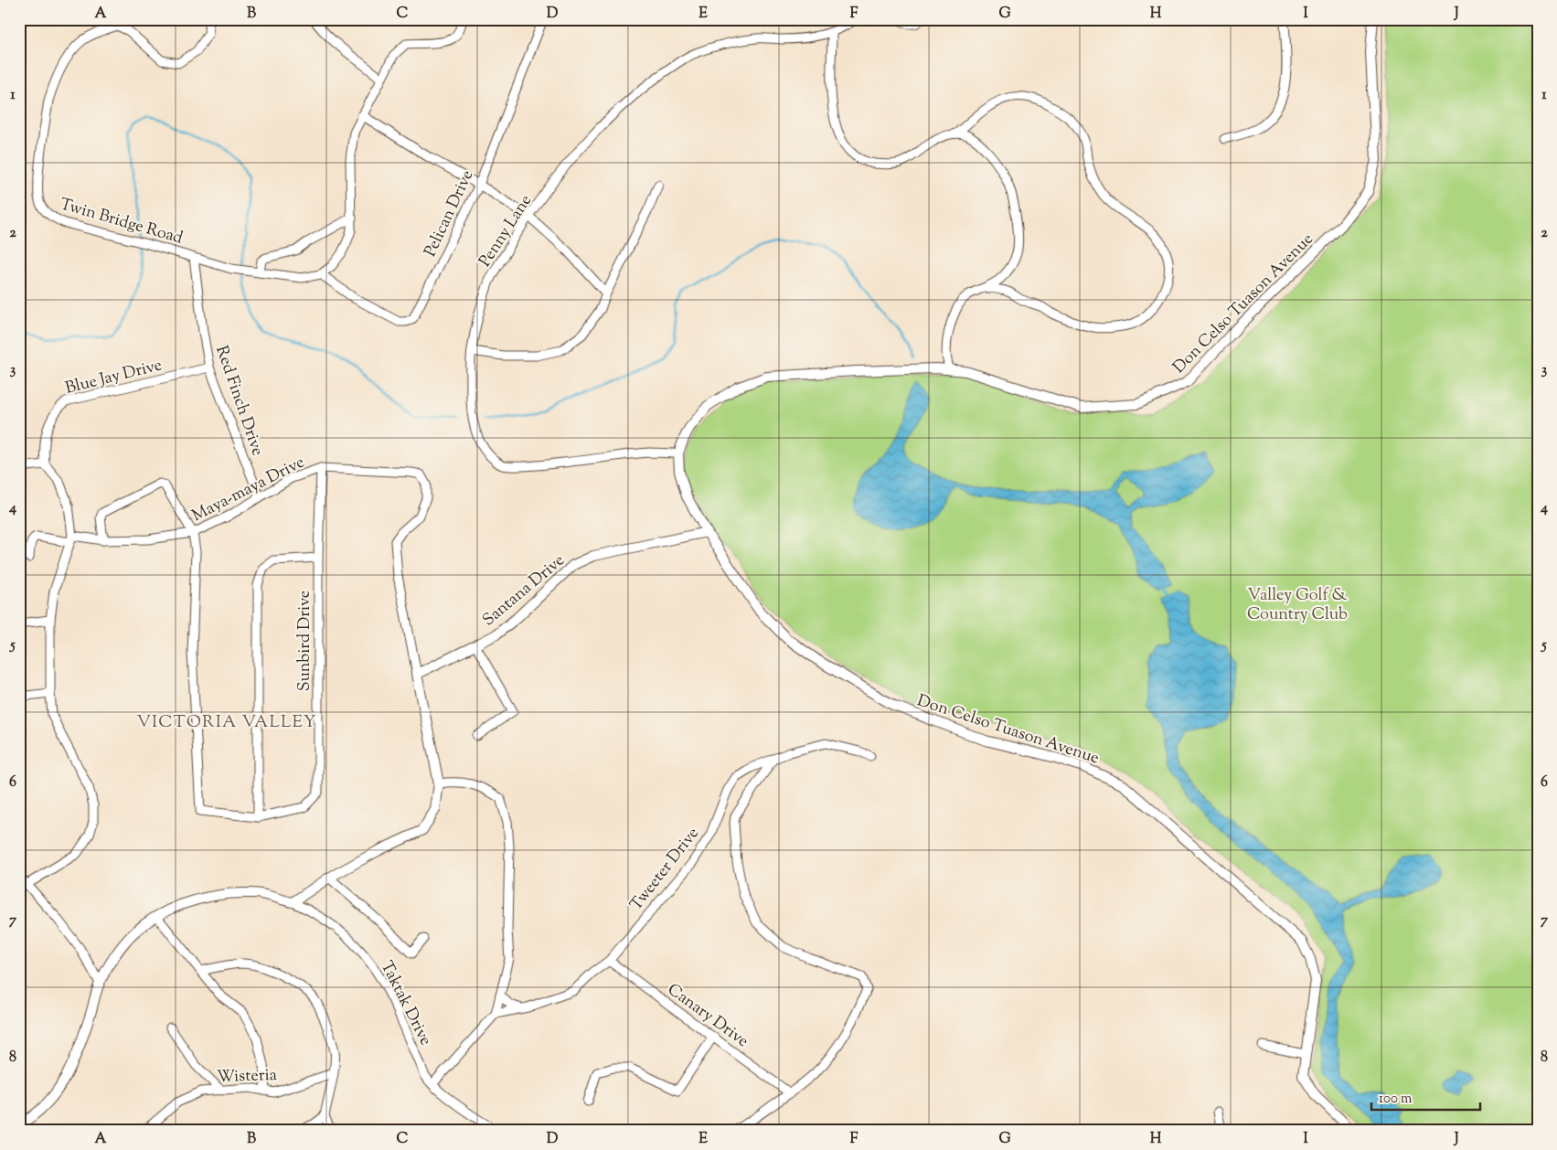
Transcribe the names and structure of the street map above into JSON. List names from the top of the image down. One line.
{"streets":{"street":["Pelican Drive","Twin Bridge Road","Penny Lane","Don Celso Tuason Avenue","Blue Jay Drive","Red Finch Drive","Maya-maya Drive","Santana Drive","Sunbird Drive","Tweeter Drive","Taktak Drive","Canary Drive","Wisteria"]},"crossings":[["Pelican Drive","Twin Bridge Road"],["Twin Bridge Road","Red Finch Drive"],["Penny Lane","Don Celso Tuason Avenue"],["Don Celso Tuason Avenue","Santana Drive"],["Blue Jay Drive","Red Finch Drive"],["Red Finch Drive","Maya-maya Drive"],["Maya-maya Drive","Santana Drive"],["Maya-maya Drive","Sunbird Drive"],["Maya-maya Drive","Taktak Drive"],["Tweeter Drive","Canary Drive"]],"districts":["VICTORIA VALLEY"],"parks":["Valley Golf & Country Club"],"scale_bar":"100 m","grid":{"columns":["A","B","C","D","E","F","G","H","I","J"],"rows":["1","2","3","4","5","6","7","8"]}}
